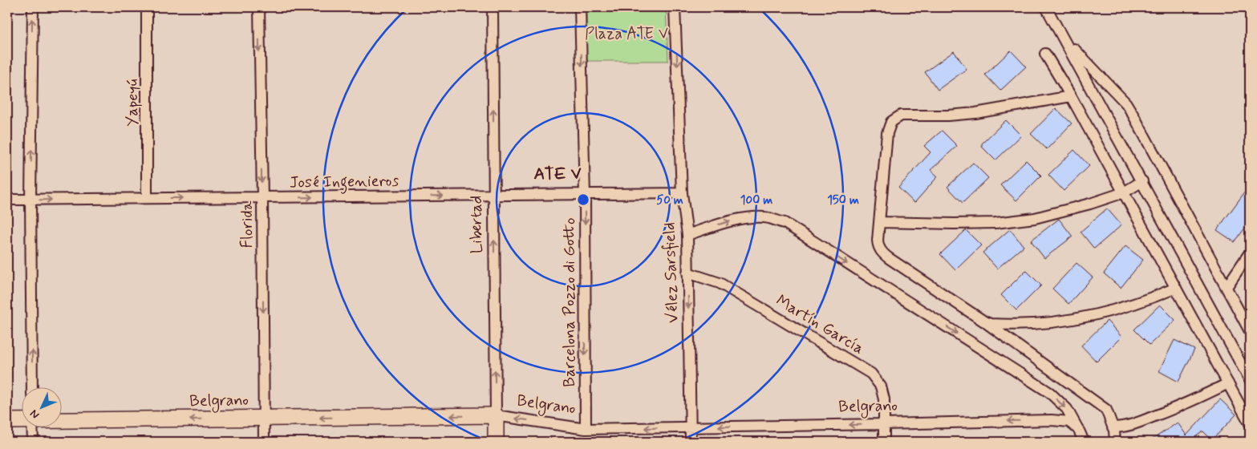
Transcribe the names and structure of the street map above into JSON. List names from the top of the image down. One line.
{"streets":{"main road":["Libertad","Belgrano"],"street":["Yapeyú","José Ingenieros","Florida","Vélez Sarsfield","Barcelona Pozzo di Gotto","Martín García"]},"crossings":[["Yapeyú","José Ingenieros"],["José Ingenieros","Florida"],["José Ingenieros","Libertad"],["José Ingenieros","Vélez Sarsfield"],["José Ingenieros","Barcelona Pozzo di Gotto"],["Florida","Belgrano"],["Libertad","Belgrano"],["Vélez Sarsfield","Martín García"],["Vélez Sarsfield","Belgrano"],["Barcelona Pozzo di Gotto","Belgrano"],["Martín García","Belgrano"]],"one_way":["José Ingenieros","Florida","Libertad","Vélez Sarsfield","Barcelona Pozzo di Gotto","Belgrano"],"districts":["ATE V"],"parks":["Plaza ATE V"],"north":"bottom left","rings":["50 m","100 m","150 m"]}
